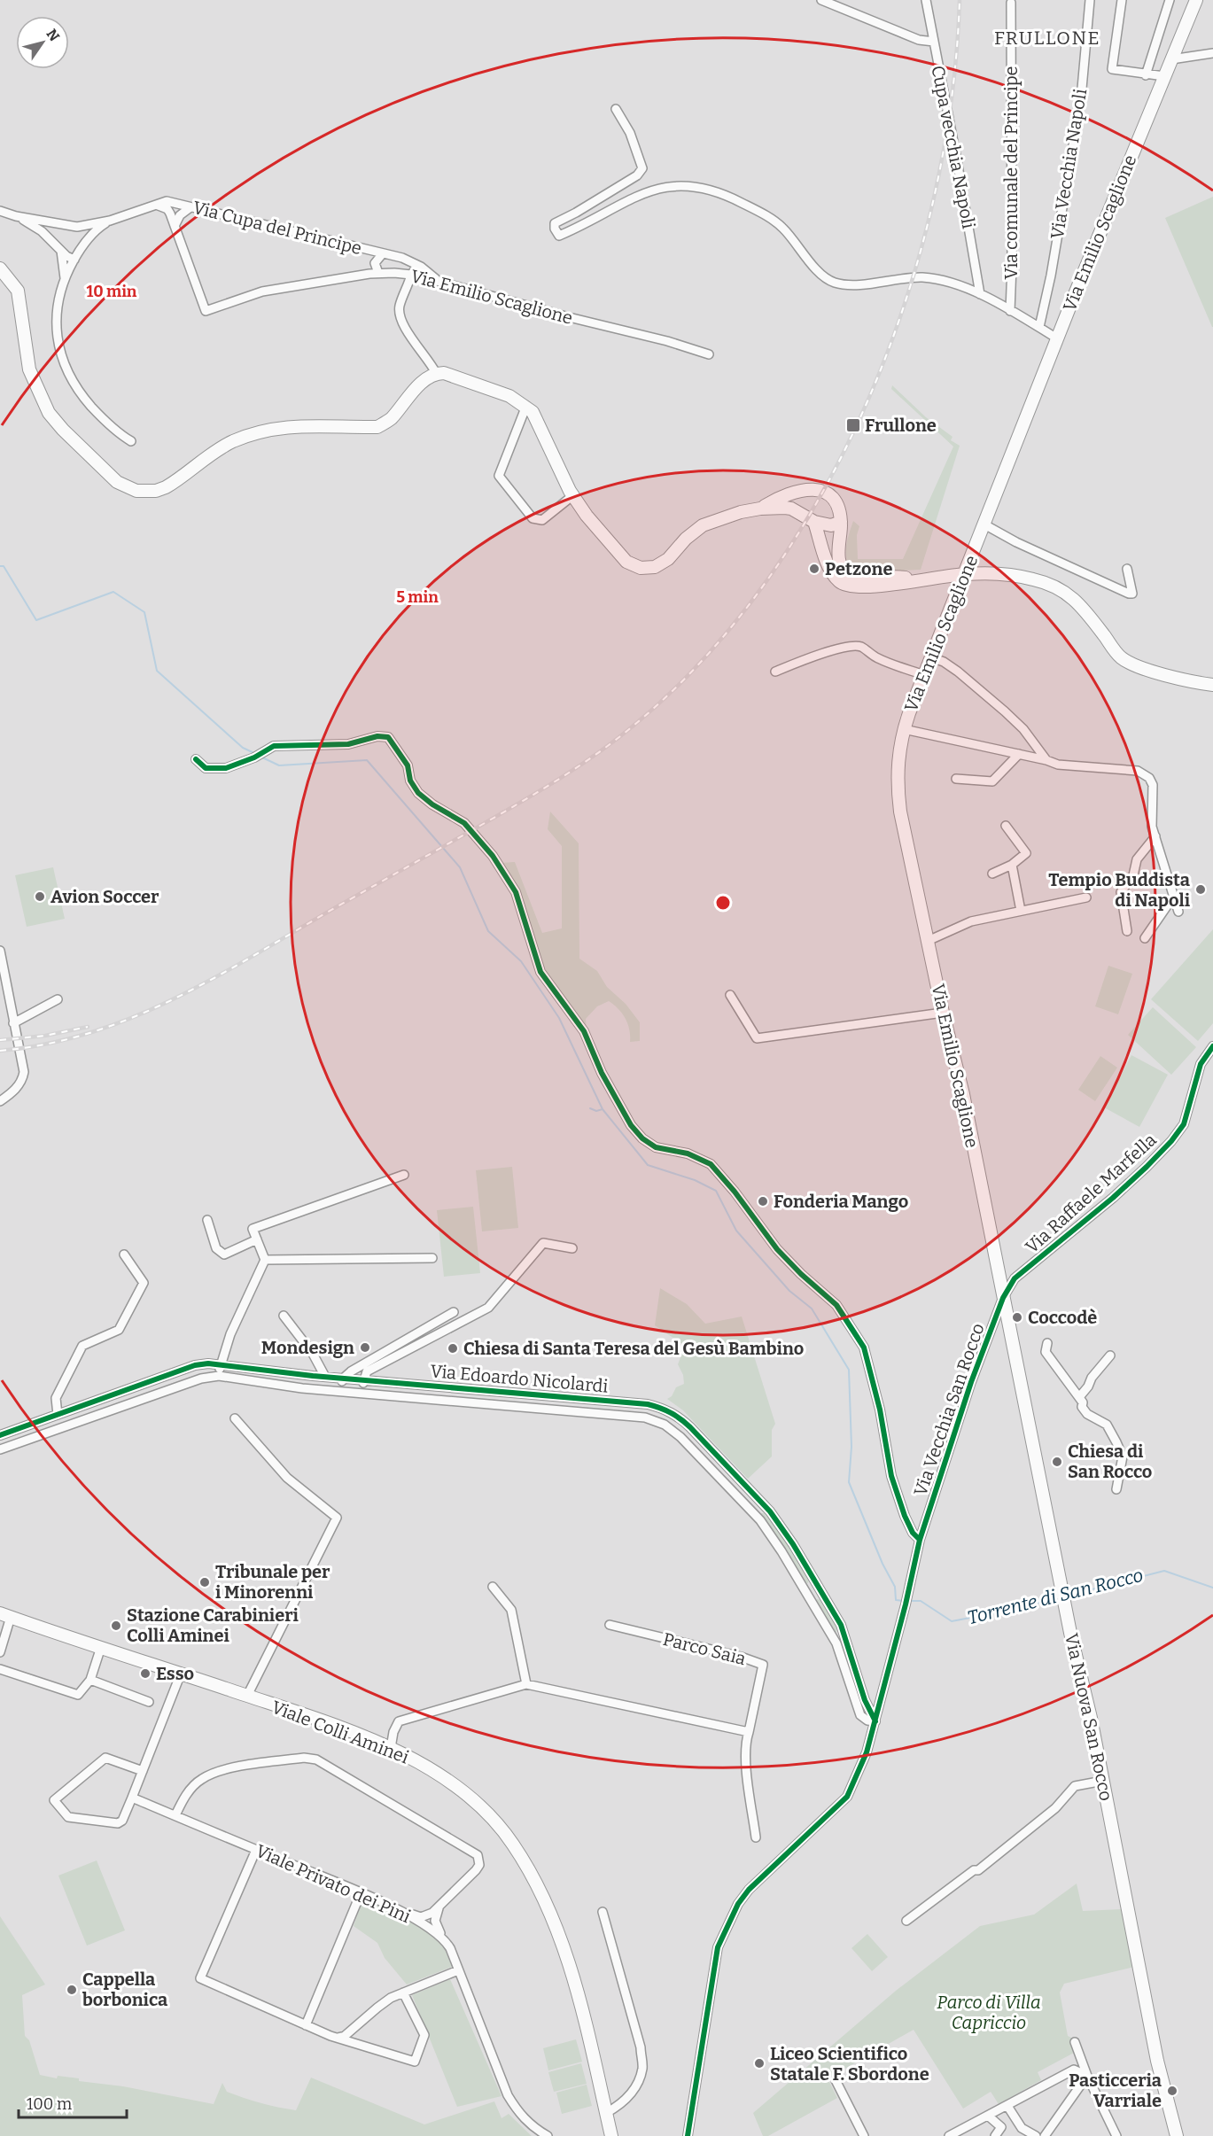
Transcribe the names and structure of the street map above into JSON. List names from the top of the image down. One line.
{"streets":{"main road":["Via Emilio Scaglione","Via Nuova San Rocco","Viale Colli Aminei"],"street":["Cupa vecchia Napoli","Via Vecchia Napoli","Via comunale del Principe","Via Cupa del Principe","Via Raffaele Marfella","Via Edoardo Nicolardi","Via Vecchia San Rocco","Parco Saia","Viale Privato dei Pini"]},"crossings":[["Via Cupa del Principe","Via Emilio Scaglione"],["Via Emilio Scaglione","Via Raffaele Marfella"],["Via Emilio Scaglione","Via Vecchia San Rocco"],["Via Emilio Scaglione","Via Nuova San Rocco"],["Via Raffaele Marfella","Via Vecchia San Rocco"],["Via Raffaele Marfella","Via Nuova San Rocco"],["Via Edoardo Nicolardi","Via Vecchia San Rocco"],["Via Vecchia San Rocco","Via Nuova San Rocco"]],"districts":["FRULLONE"],"water":["Torrente di San Rocco"],"parks":["Parco di Villa Capriccio"],"places":{"transit":["Frullone"],"other":["Petzone","Tempio Buddista di Napoli","Avion Soccer","Fonderia Mango","Coccodè","Mondesign","Chiesa di Santa Teresa del Gesù Bambino","Chiesa di San Rocco","Tribunale per i Minorenni","Stazione Carabinieri Colli Aminei","Esso","Cappella borbonica","Liceo Scientifico Statale F. Sbordone","Pasticceria Varriale"]},"scale_bar":"100 m","north":"top right","rings":["10 min","5 min"]}
